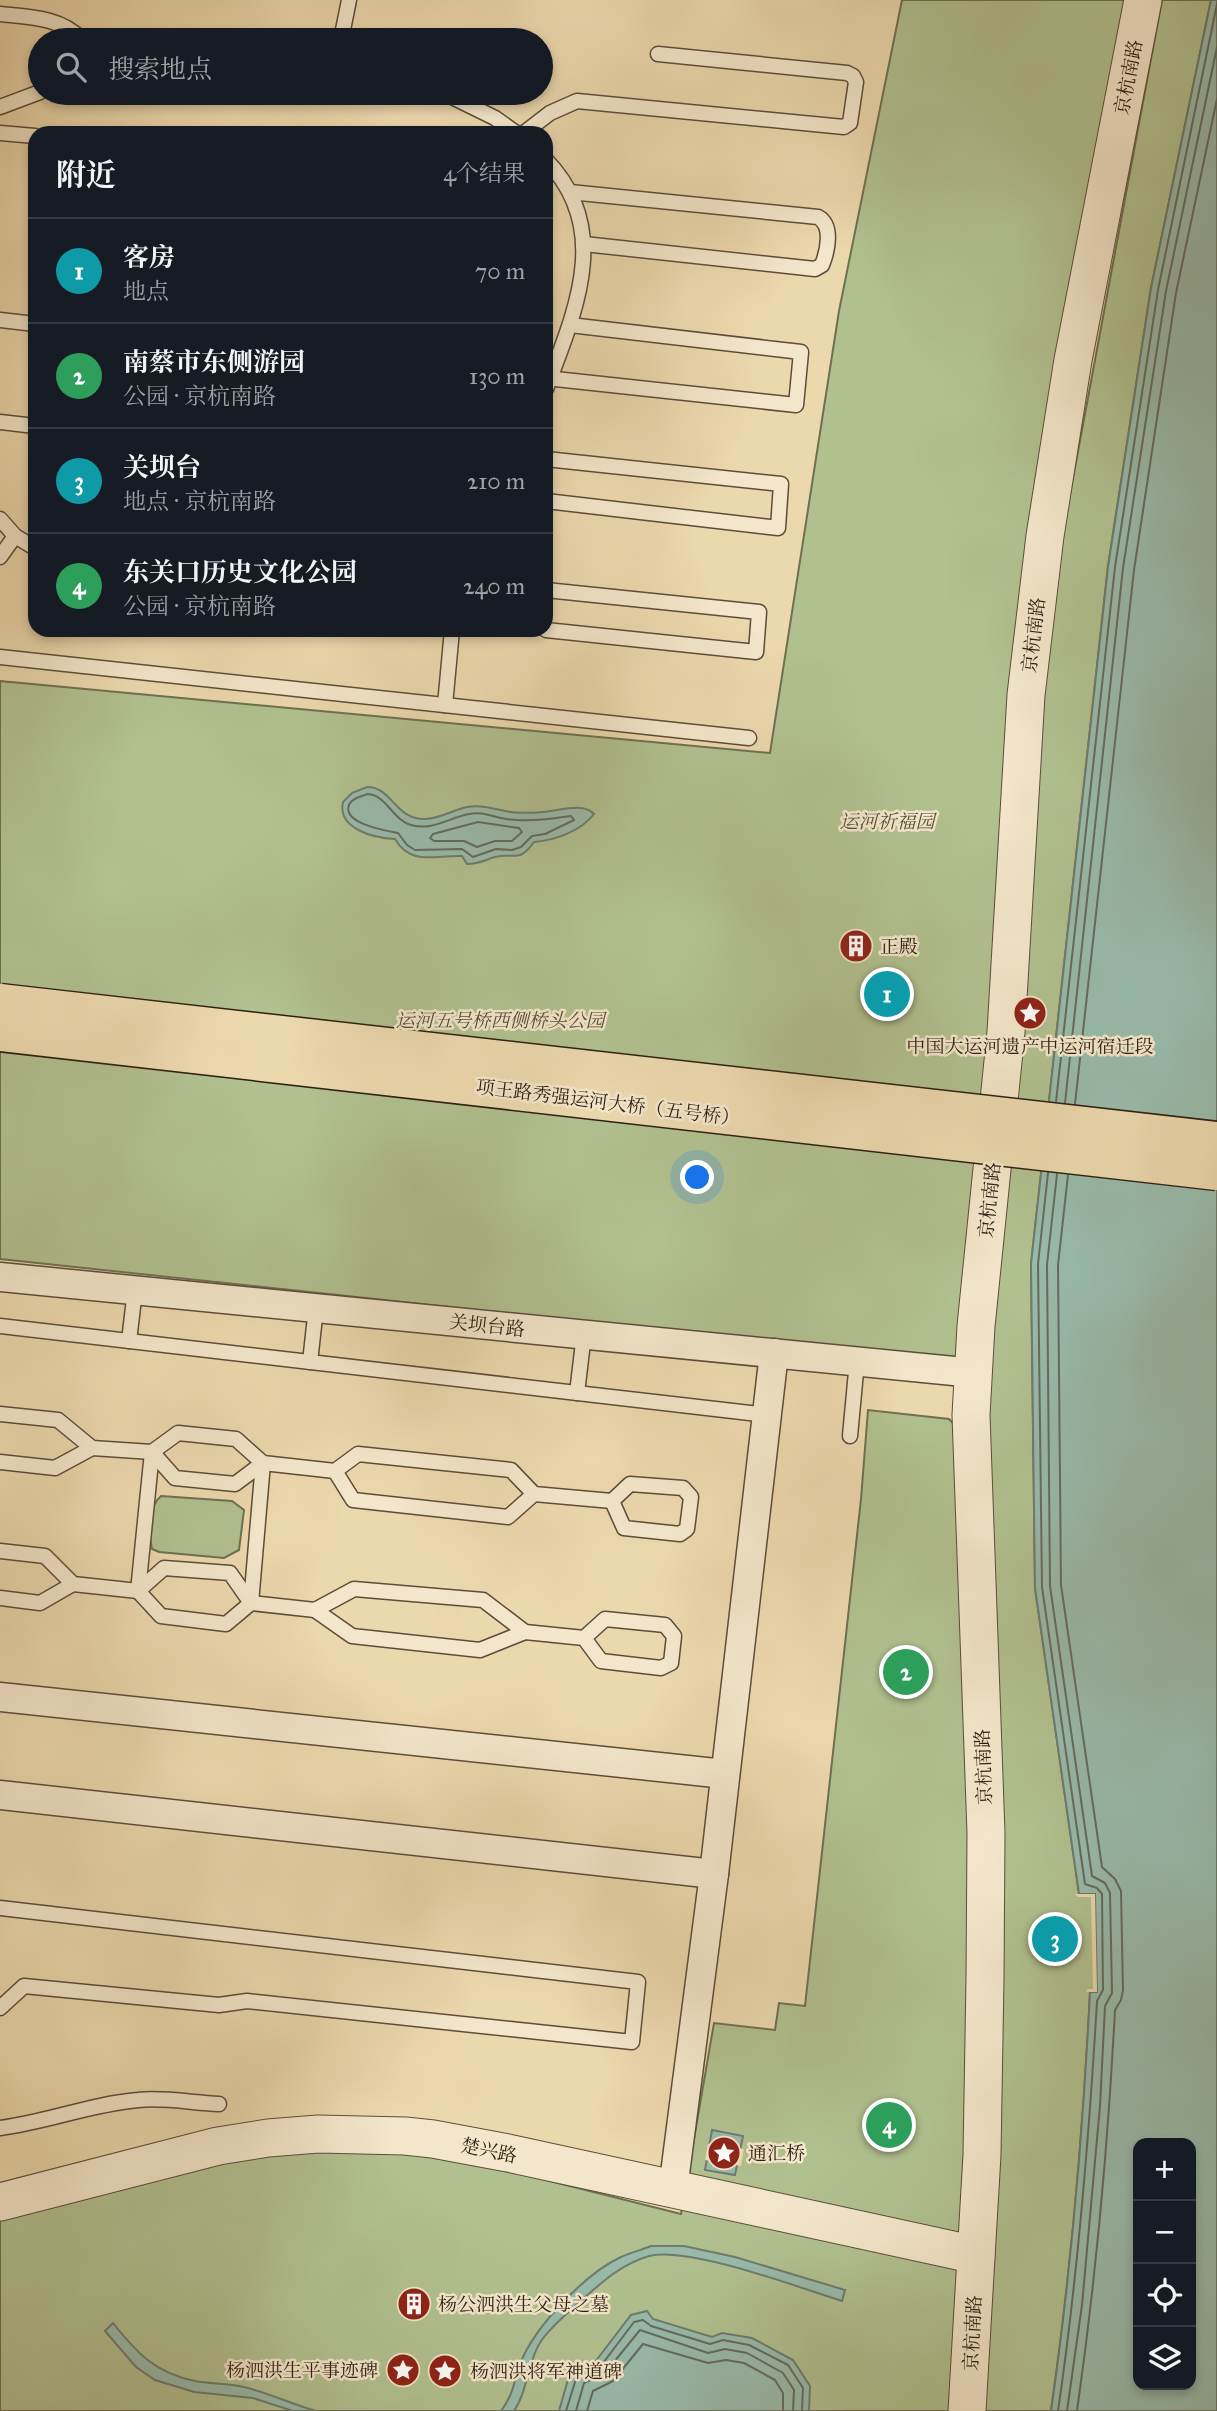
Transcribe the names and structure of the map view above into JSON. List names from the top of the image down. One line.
{"streets":{"main road":["项王路秀强运河大桥（五号桥）"],"street":["京杭南路","关坝台路","楚兴路"]},"crossings":[["京杭南路","关坝台路"],["京杭南路","楚兴路"]],"parks":["运河祈福园","运河五号桥西侧桥头公园"],"places":{"building":["正殿","杨公泗洪生父母之墓"],"place":["中国大运河遗产中运河宿迁段","通汇桥","杨泗洪生平事迹碑","杨泗洪将军神道碑"]},"page":{"search":"搜索地点","heading":["附近","4个结果"],"list":[{"mark":"1","name":"客房","note":"地点","value":"70 m"},{"mark":"2","name":"南蔡市东侧游园","note":"公园 · 京杭南路","value":"130 m"},{"mark":"3","name":"关坝台","note":"地点 · 京杭南路","value":"210 m"},{"mark":"4","name":"东关口历史文化公园","note":"公园 · 京杭南路","value":"240 m"}],"pins":["1","2","3","4"],"map_buttons":["+","−"]}}
